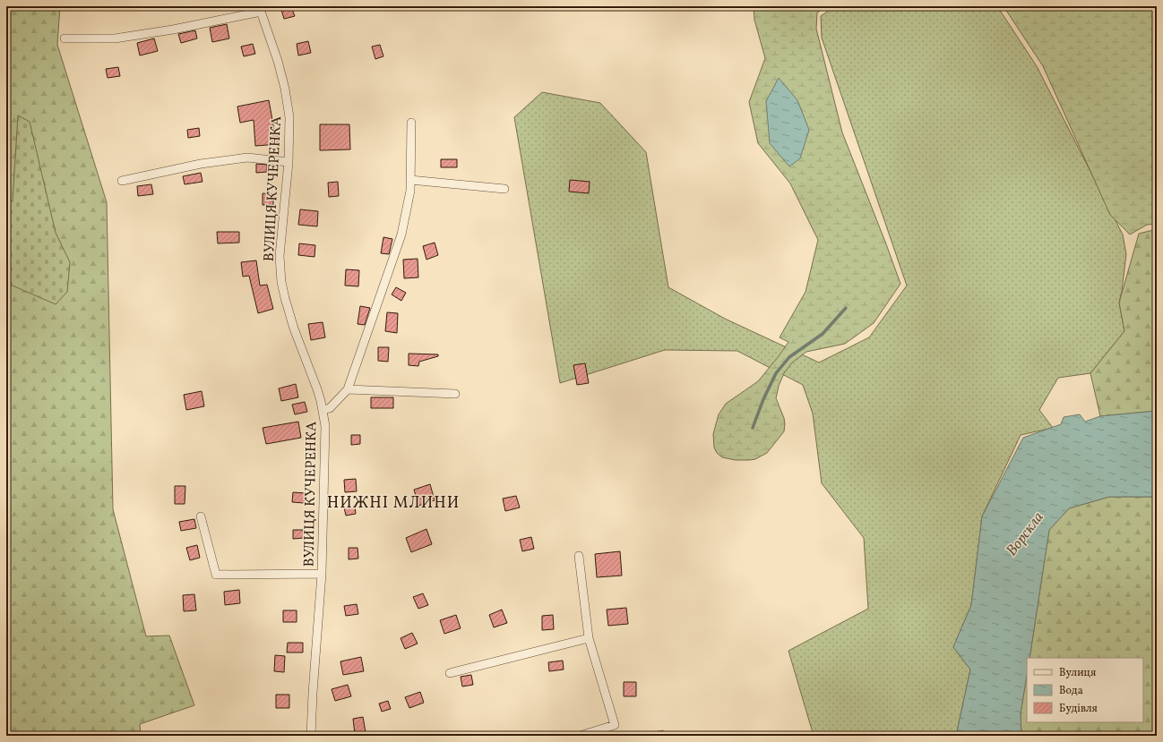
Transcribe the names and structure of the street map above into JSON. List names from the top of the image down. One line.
{"streets":{"street":["ВУЛИЦЯ КУЧЕРЕНКА"]},"districts":["НИЖНІ МЛИНИ"],"water":["Ворскла"],"legend":["Вулиця","Вода","Будівля"]}
